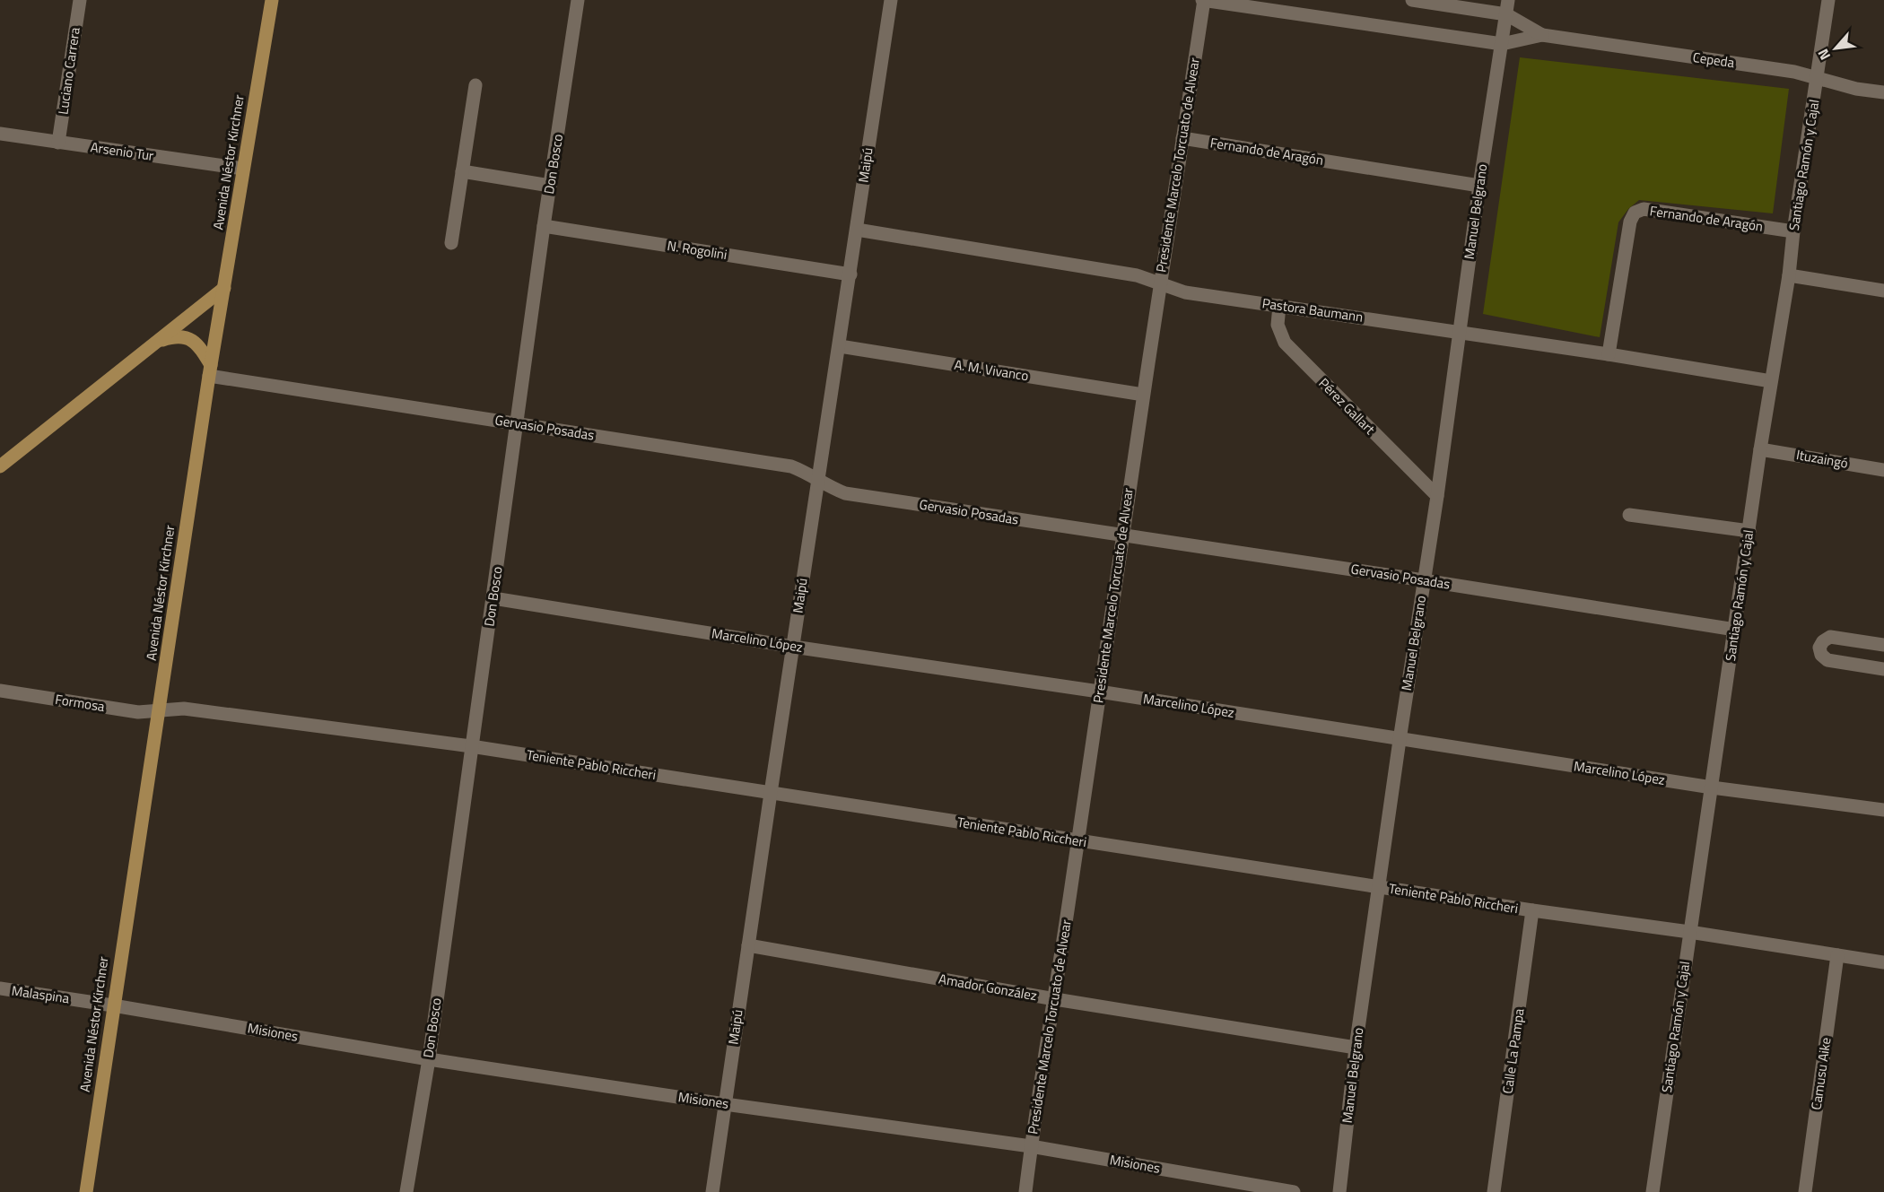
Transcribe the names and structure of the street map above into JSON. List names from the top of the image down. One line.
{"streets":{"main road":["Avenida Néstor Kirchner"],"street":["Cepeda","Luciano Carrera","Arsenio Tur","Fernando de Aragón","Don Bosco","Maipú","Presidente Marcelo Torcuato de Alvear","Santiago Ramón y Cajal","Manuel Belgrano","N. Rogolini","Pastora Baumann","A. M. Vivanco","Pérez Gallart","Gervasio Posadas","Ituzaingó","Marcelino López","Formosa","Teniente Pablo Riccheri","Amador González","Malaspina","Misiones","Calle La Pampa","Camusu Aike"]},"crossings":[["Cepeda","Presidente Marcelo Torcuato de Alvear"],["Cepeda","Santiago Ramón y Cajal"],["Cepeda","Manuel Belgrano"],["Luciano Carrera","Arsenio Tur"],["Arsenio Tur","Avenida Néstor Kirchner"],["Fernando de Aragón","Presidente Marcelo Torcuato de Alvear"],["Fernando de Aragón","Santiago Ramón y Cajal"],["Fernando de Aragón","Manuel Belgrano"],["Fernando de Aragón","Pastora Baumann"],["Avenida Néstor Kirchner","Gervasio Posadas"],["Avenida Néstor Kirchner","Formosa"],["Avenida Néstor Kirchner","Teniente Pablo Riccheri"],["Avenida Néstor Kirchner","Malaspina"],["Avenida Néstor Kirchner","Misiones"],["Don Bosco","N. Rogolini"],["Don Bosco","Gervasio Posadas"],["Don Bosco","Marcelino López"],["Don Bosco","Teniente Pablo Riccheri"],["Don Bosco","Misiones"],["Maipú","N. Rogolini"],["Maipú","Pastora Baumann"],["Maipú","A. M. Vivanco"],["Maipú","Gervasio Posadas"],["Maipú","Marcelino López"],["Maipú","Teniente Pablo Riccheri"],["Maipú","Amador González"],["Maipú","Misiones"],["Presidente Marcelo Torcuato de Alvear","Pastora Baumann"],["Presidente Marcelo Torcuato de Alvear","A. M. Vivanco"],["Presidente Marcelo Torcuato de Alvear","Gervasio Posadas"],["Presidente Marcelo Torcuato de Alvear","Marcelino López"],["Presidente Marcelo Torcuato de Alvear","Teniente Pablo Riccheri"],["Presidente Marcelo Torcuato de Alvear","Amador González"],["Presidente Marcelo Torcuato de Alvear","Misiones"],["Santiago Ramón y Cajal","Pastora Baumann"],["Santiago Ramón y Cajal","Gervasio Posadas"],["Santiago Ramón y Cajal","Ituzaingó"],["Santiago Ramón y Cajal","Marcelino López"],["Santiago Ramón y Cajal","Teniente Pablo Riccheri"],["Manuel Belgrano","Pastora Baumann"],["Manuel Belgrano","Pérez Gallart"],["Manuel Belgrano","Gervasio Posadas"],["Manuel Belgrano","Marcelino López"],["Manuel Belgrano","Teniente Pablo Riccheri"],["Manuel Belgrano","Amador González"],["Pastora Baumann","Pérez Gallart"],["Formosa","Teniente Pablo Riccheri"],["Teniente Pablo Riccheri","Calle La Pampa"],["Teniente Pablo Riccheri","Camusu Aike"],["Malaspina","Misiones"]],"north":"bottom left"}
